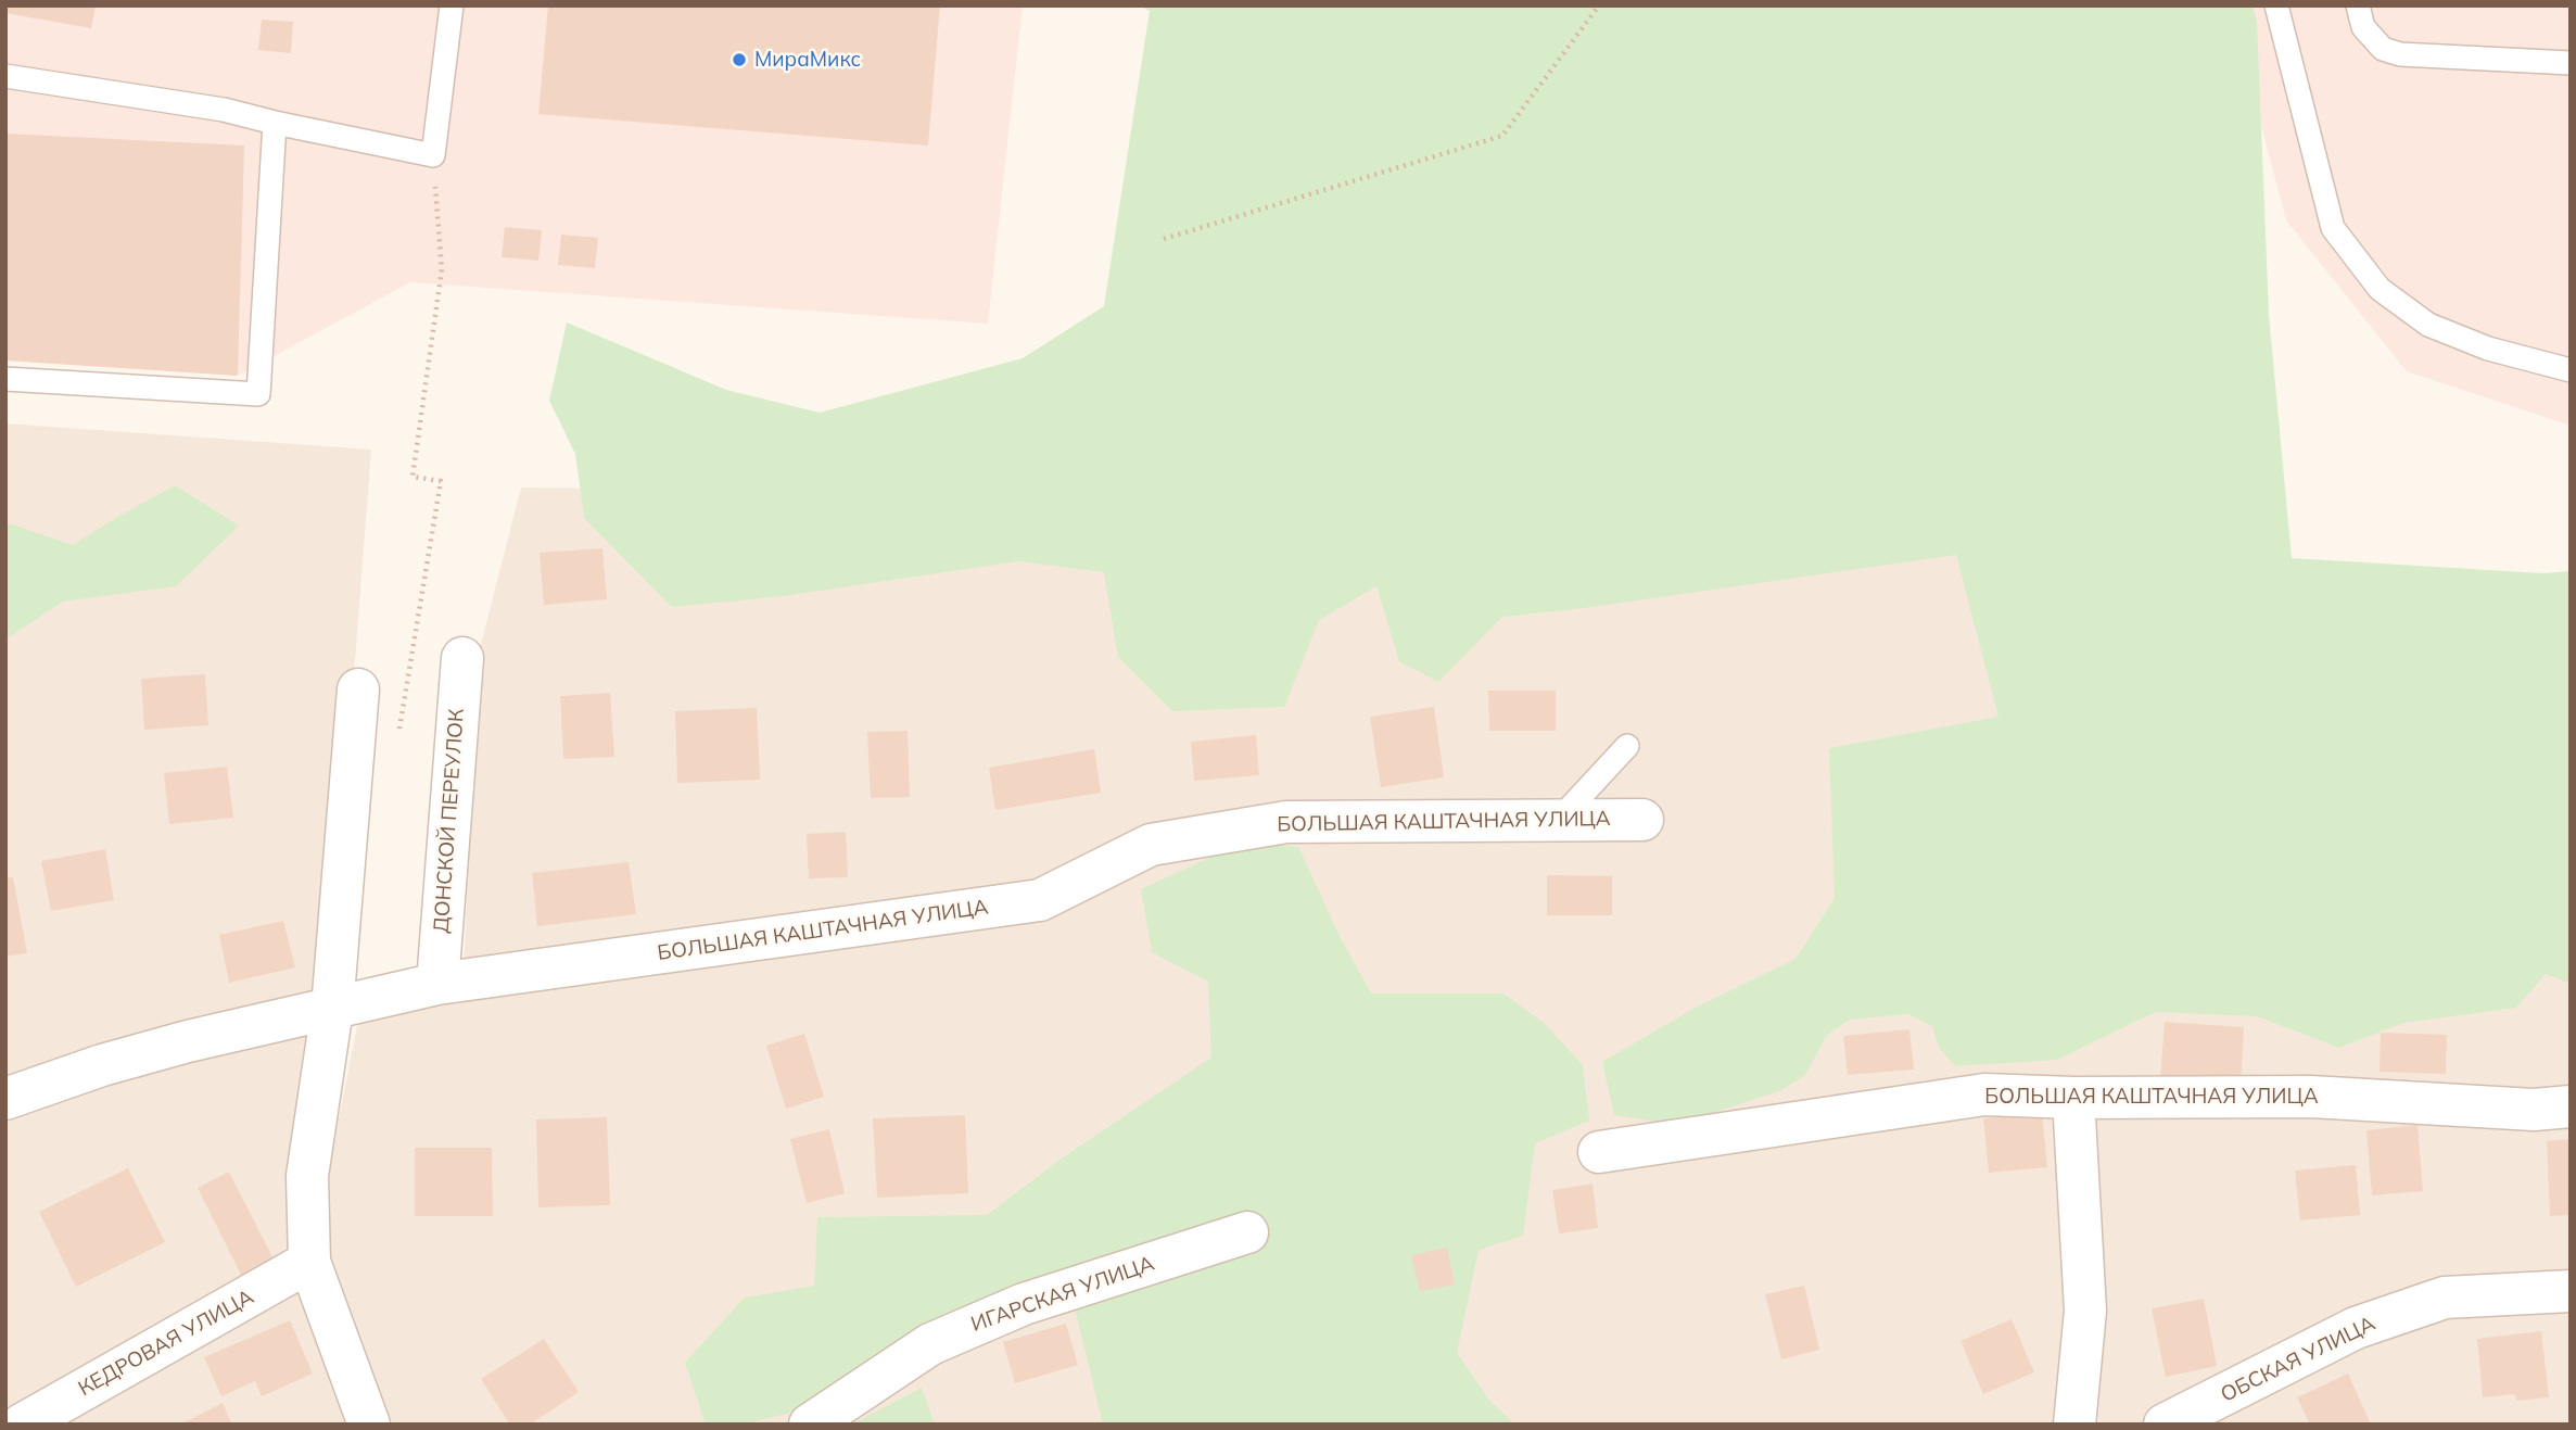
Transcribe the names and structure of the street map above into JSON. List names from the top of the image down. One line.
{"streets":{"street":["ДОНСКОЙ ПЕРЕУЛОК","БОЛЬШАЯ КАШТАЧНАЯ УЛИЦА","ИГАРСКАЯ УЛИЦА","КЕДРОВАЯ УЛИЦА","ОБСКАЯ УЛИЦА"]},"crossings":[["ДОНСКОЙ ПЕРЕУЛОК","БОЛЬШАЯ КАШТАЧНАЯ УЛИЦА"]],"places":["МираМикс"]}
